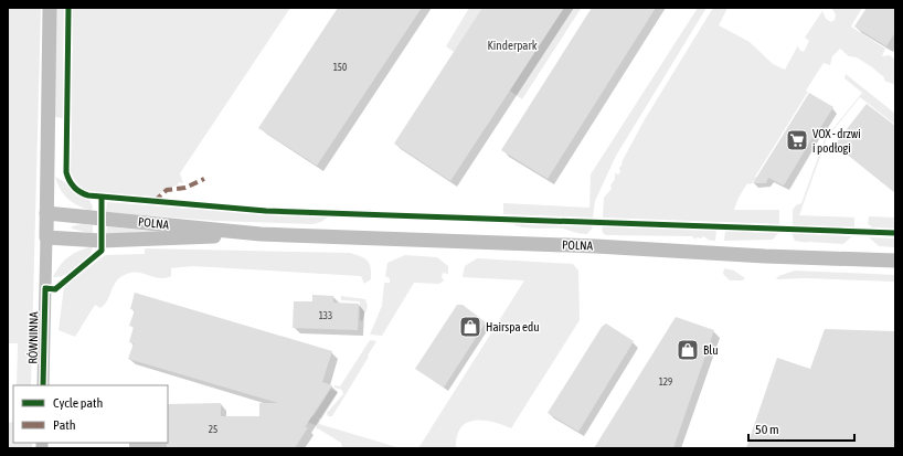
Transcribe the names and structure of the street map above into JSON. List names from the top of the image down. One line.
{"streets":{"street":["POLNA","RÓWNINNA"]},"crossings":[["POLNA","RÓWNINNA"]],"parks":["Kinderpark"],"places":{"supermarket":["VOX - drzwi i podłogi"],"shop":["Hairspa edu","Blu"]},"house_numbers":["150","133","129","25"],"legend":["Cycle path","Path"],"scale_bar":"50 m"}
